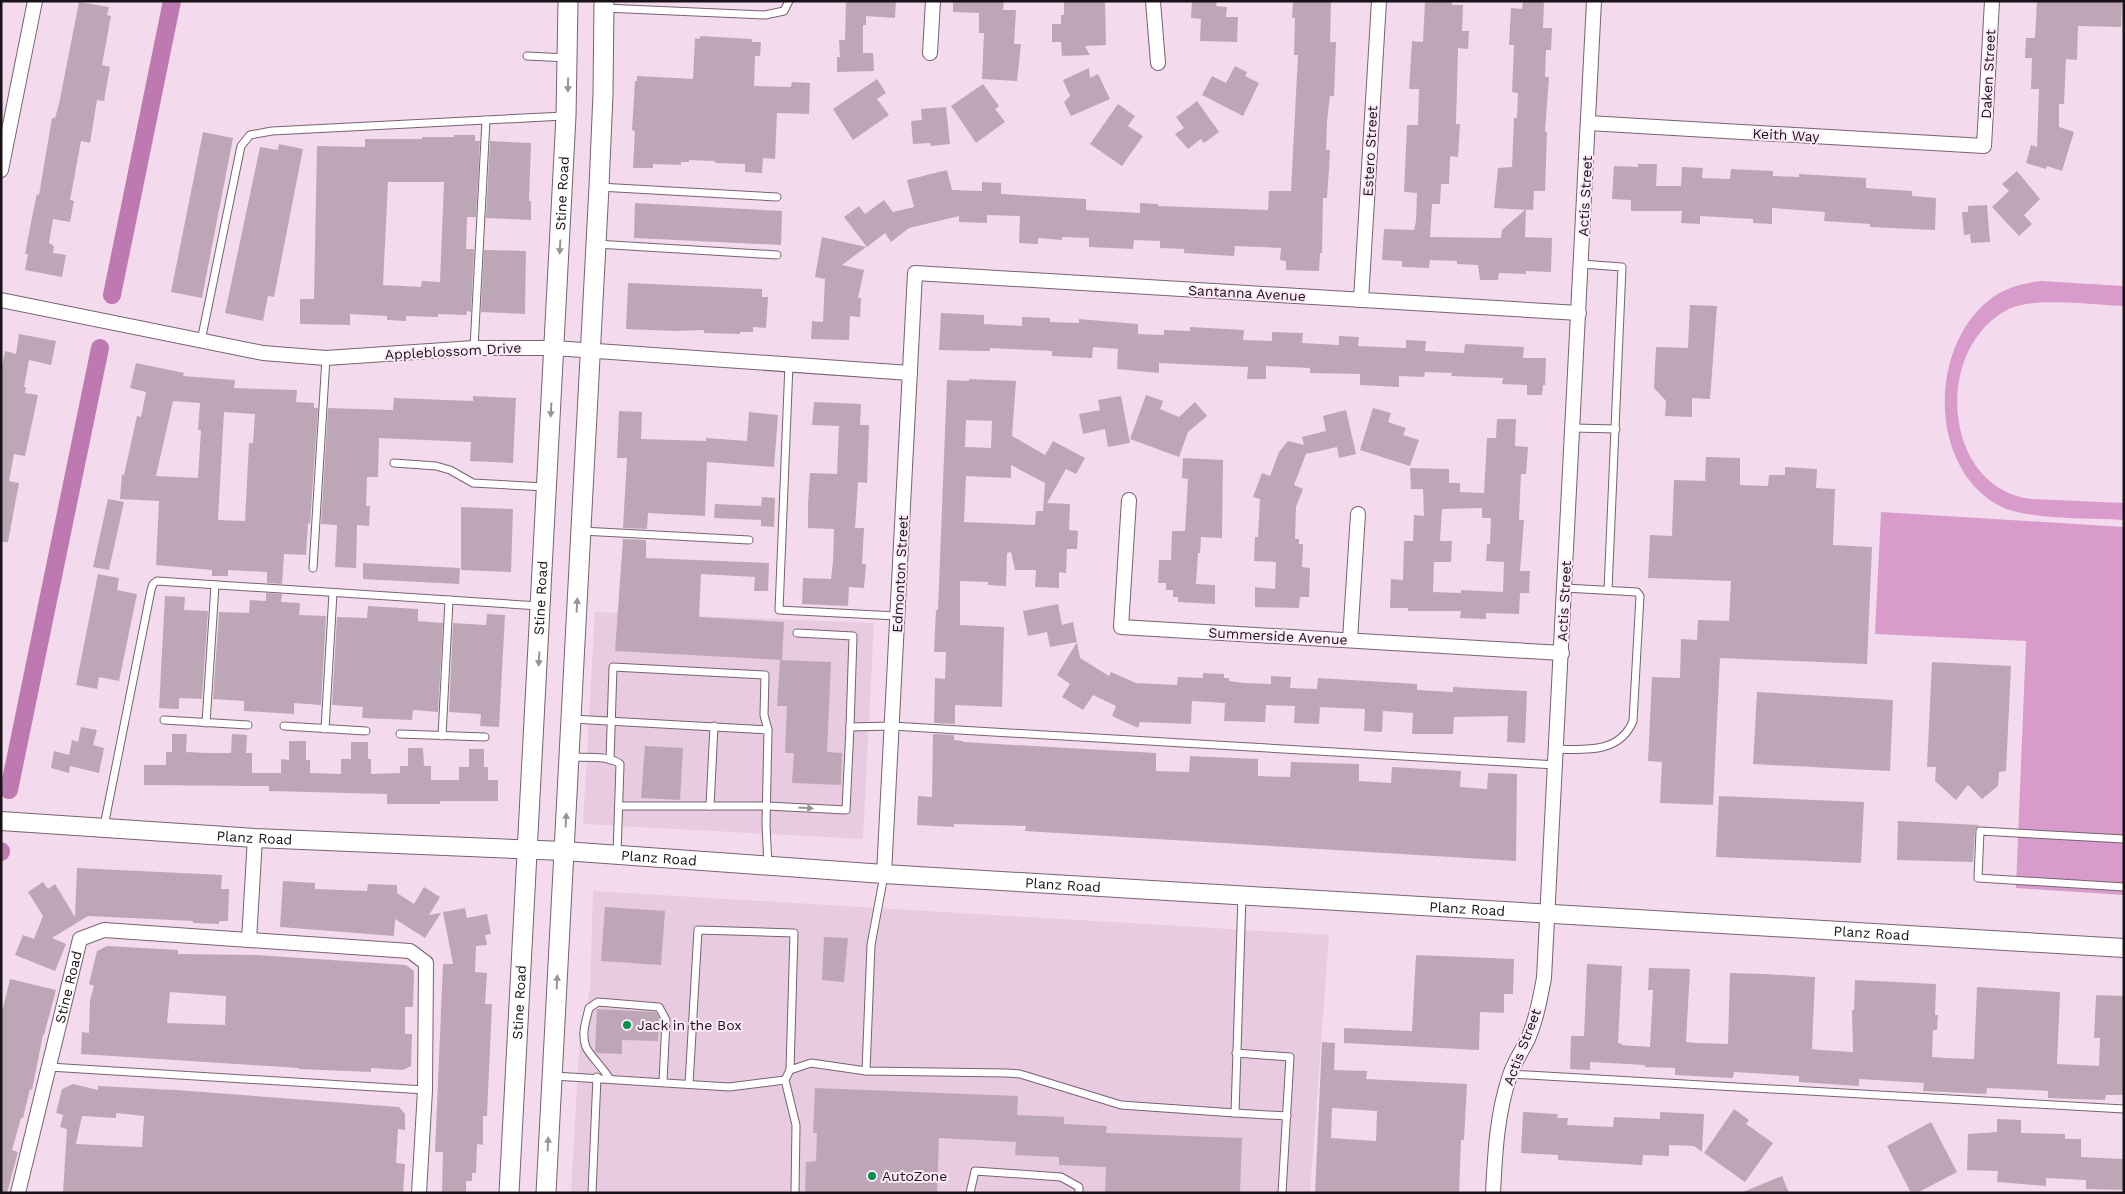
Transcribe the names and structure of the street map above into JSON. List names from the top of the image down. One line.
{"streets":{"main road":["Stine Road"],"street":["Daken Street","Keith Way","Estero Street","Actis Street","Santanna Avenue","Appleblossom Drive","Edmonton Street","Summerside Avenue","Planz Road"]},"crossings":[["Daken Street","Keith Way"],["Keith Way","Actis Street"],["Estero Street","Santanna Avenue"],["Stine Road","Appleblossom Drive"],["Stine Road","Planz Road"],["Actis Street","Santanna Avenue"],["Actis Street","Summerside Avenue"],["Actis Street","Planz Road"],["Santanna Avenue","Edmonton Street"],["Appleblossom Drive","Edmonton Street"],["Edmonton Street","Planz Road"]],"places":["Jack in the Box","AutoZone"]}
